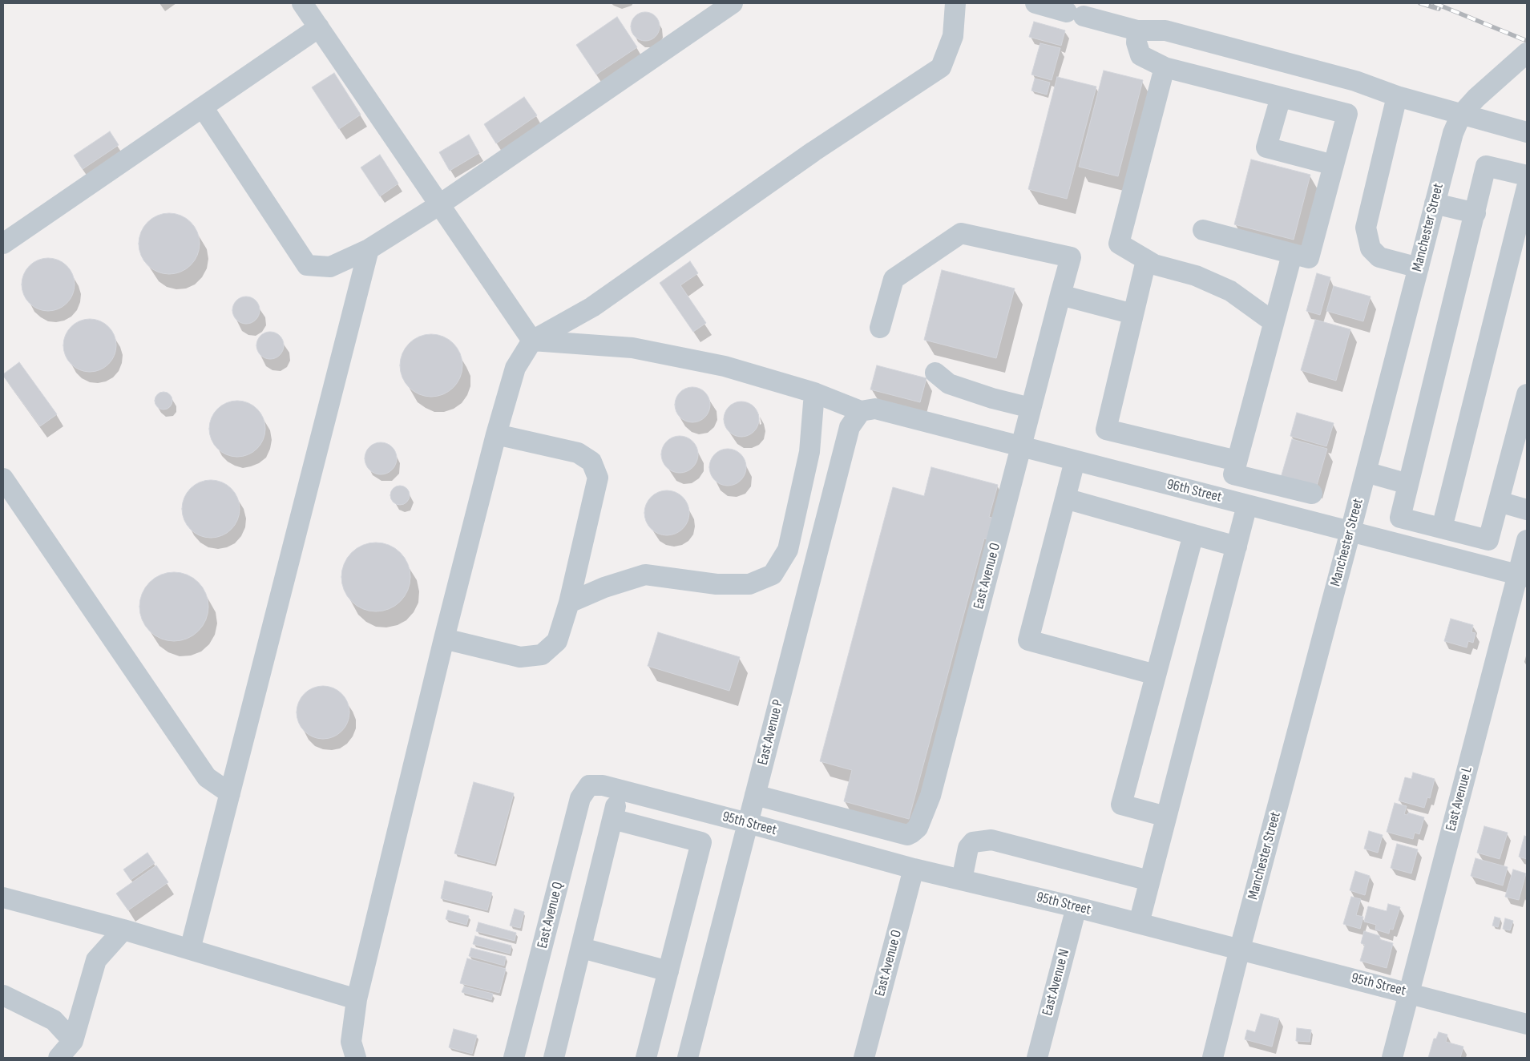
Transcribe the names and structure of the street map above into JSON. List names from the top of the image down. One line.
{"streets":{"street":["Manchester Street","96th Street","East Avenue O","East Avenue P","East Avenue L","95th Street","East Avenue Q","East Avenue N"]},"crossings":[["Manchester Street","96th Street"],["Manchester Street","95th Street"],["96th Street","East Avenue O"],["96th Street","East Avenue P"],["96th Street","East Avenue L"],["East Avenue O","95th Street"],["East Avenue P","95th Street"],["East Avenue L","95th Street"],["95th Street","East Avenue Q"],["95th Street","East Avenue N"]]}
